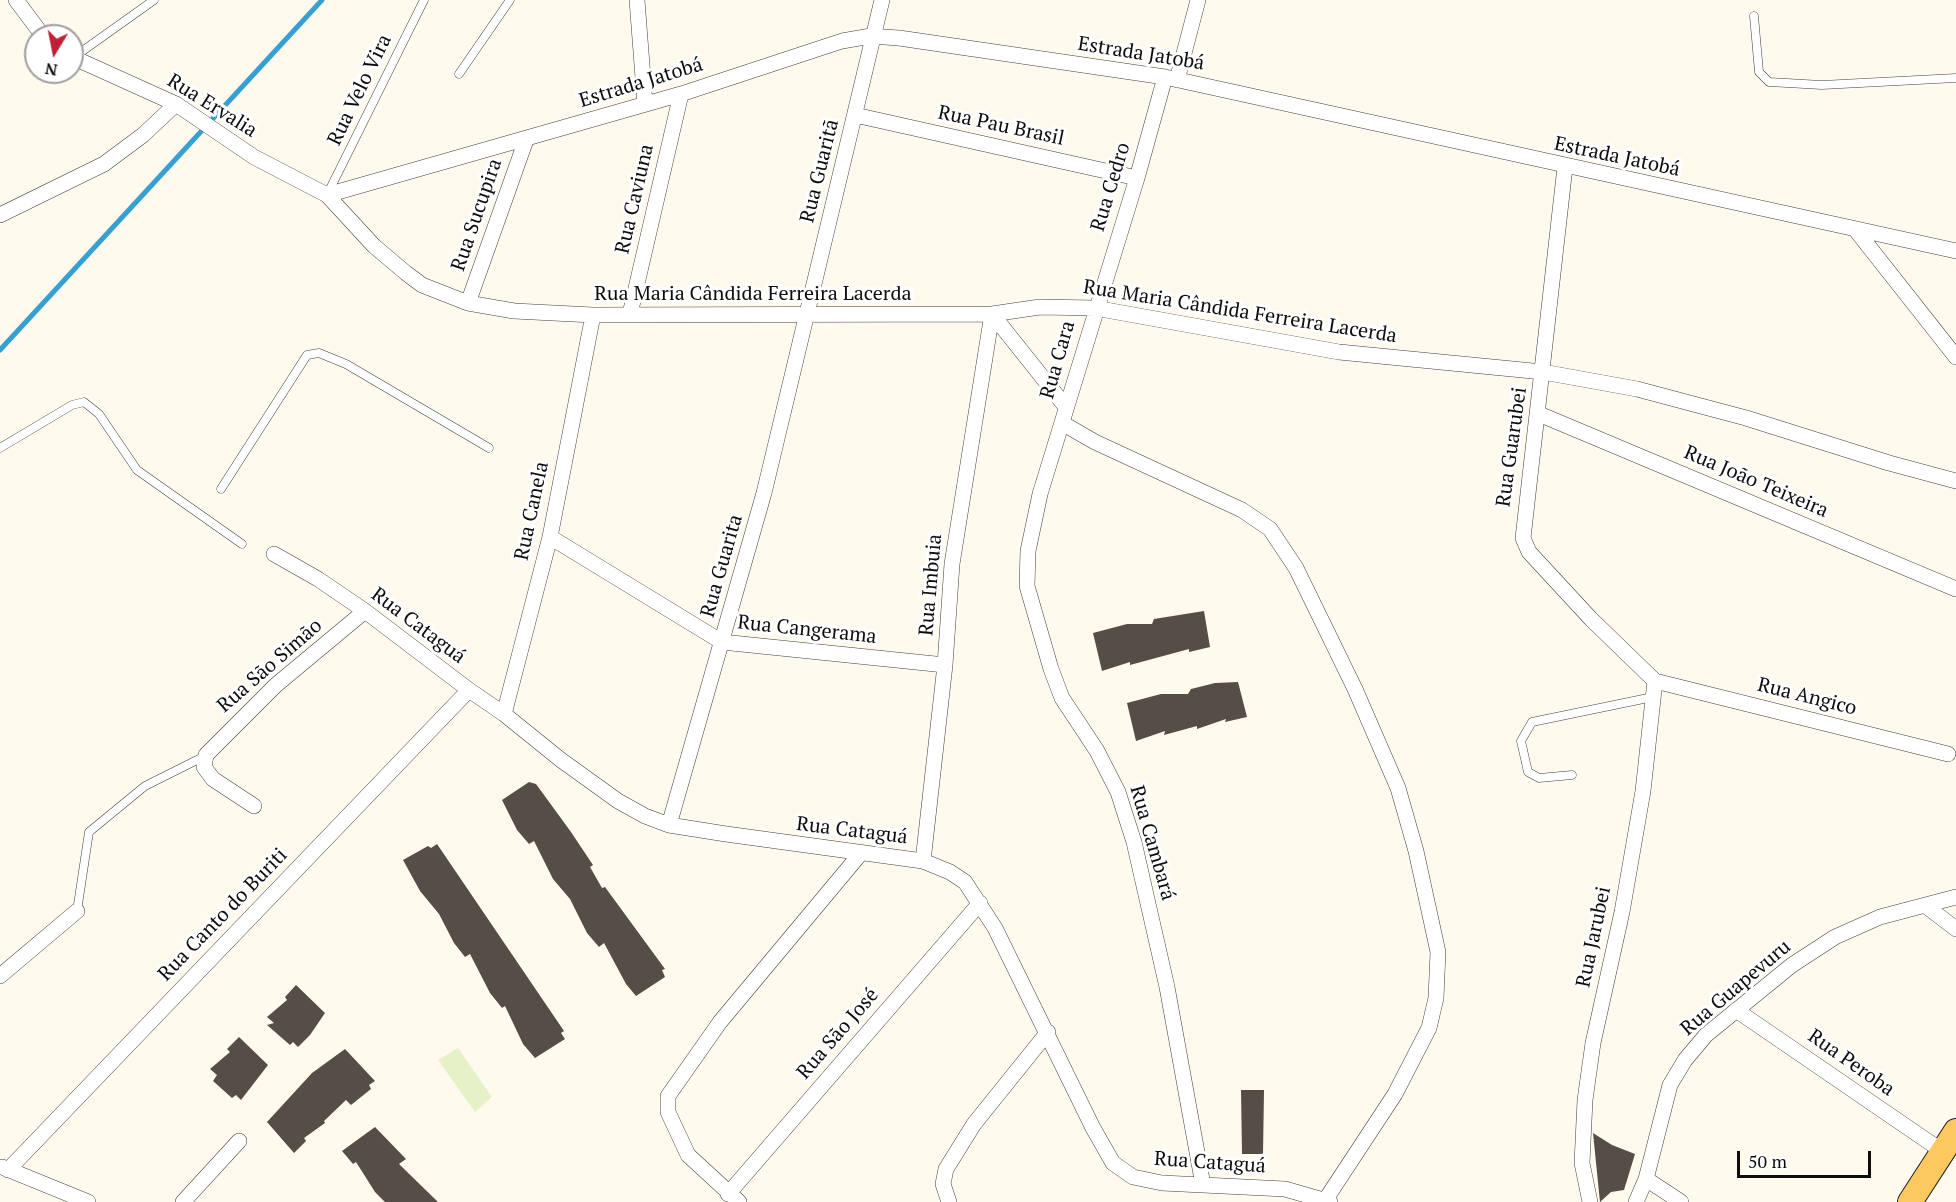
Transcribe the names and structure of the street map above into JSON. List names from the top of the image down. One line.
{"streets":{"street":["Estrada Jatobá","Rua Ervalia","Rua Pau Brasil","Rua Guaritã","Rua Cedro","Rua Caviuna","Rua Sucupira","Rua Maria Cândida Ferreira Lacerda","Rua Cara","Rua Guarubei","Rua João Teixeira","Rua Canela","Rua Guarita","Rua Imbuia","Rua Cataguá","Rua Cangerama","Rua São Simão","Rua Angico","Rua Cambará","Rua Canto do Buriti","Rua Jarubei","Rua Guapevuru","Rua São José","Rua Peroba"],"lane":["Rua Velo Vira"]},"crossings":[["Estrada Jatobá","Rua Velo Vira"],["Estrada Jatobá","Rua Ervalia"],["Estrada Jatobá","Rua Guaritã"],["Estrada Jatobá","Rua Cedro"],["Estrada Jatobá","Rua Caviuna"],["Estrada Jatobá","Rua Sucupira"],["Estrada Jatobá","Rua Maria Cândida Ferreira Lacerda"],["Estrada Jatobá","Rua Guarubei"],["Rua Velo Vira","Rua Ervalia"],["Rua Velo Vira","Rua Maria Cândida Ferreira Lacerda"],["Rua Ervalia","Rua Maria Cândida Ferreira Lacerda"],["Rua Pau Brasil","Rua Guaritã"],["Rua Pau Brasil","Rua Cedro"],["Rua Guaritã","Rua Maria Cândida Ferreira Lacerda"],["Rua Guaritã","Rua Guarita"],["Rua Cedro","Rua Maria Cândida Ferreira Lacerda"],["Rua Cedro","Rua Cara"],["Rua Caviuna","Rua Maria Cândida Ferreira Lacerda"],["Rua Sucupira","Rua Maria Cândida Ferreira Lacerda"],["Rua Maria Cândida Ferreira Lacerda","Rua Cara"],["Rua Maria Cândida Ferreira Lacerda","Rua Guarubei"],["Rua Maria Cândida Ferreira Lacerda","Rua Canela"],["Rua Maria Cândida Ferreira Lacerda","Rua Guarita"],["Rua Maria Cândida Ferreira Lacerda","Rua Imbuia"],["Rua Cara","Rua Cambará"],["Rua Guarubei","Rua João Teixeira"],["Rua Guarubei","Rua Angico"],["Rua Guarubei","Rua Jarubei"],["Rua Canela","Rua Cataguá"],["Rua Canela","Rua Cangerama"],["Rua Guarita","Rua Cataguá"],["Rua Guarita","Rua Cangerama"],["Rua Imbuia","Rua Cataguá"],["Rua Imbuia","Rua Cangerama"],["Rua Cataguá","Rua São Simão"],["Rua Cataguá","Rua Cambará"],["Rua Cataguá","Rua Canto do Buriti"],["Rua Cataguá","Rua São José"],["Rua Angico","Rua Jarubei"],["Rua Guapevuru","Rua Peroba"]],"scale_bar":"50 m","north":"bottom"}
